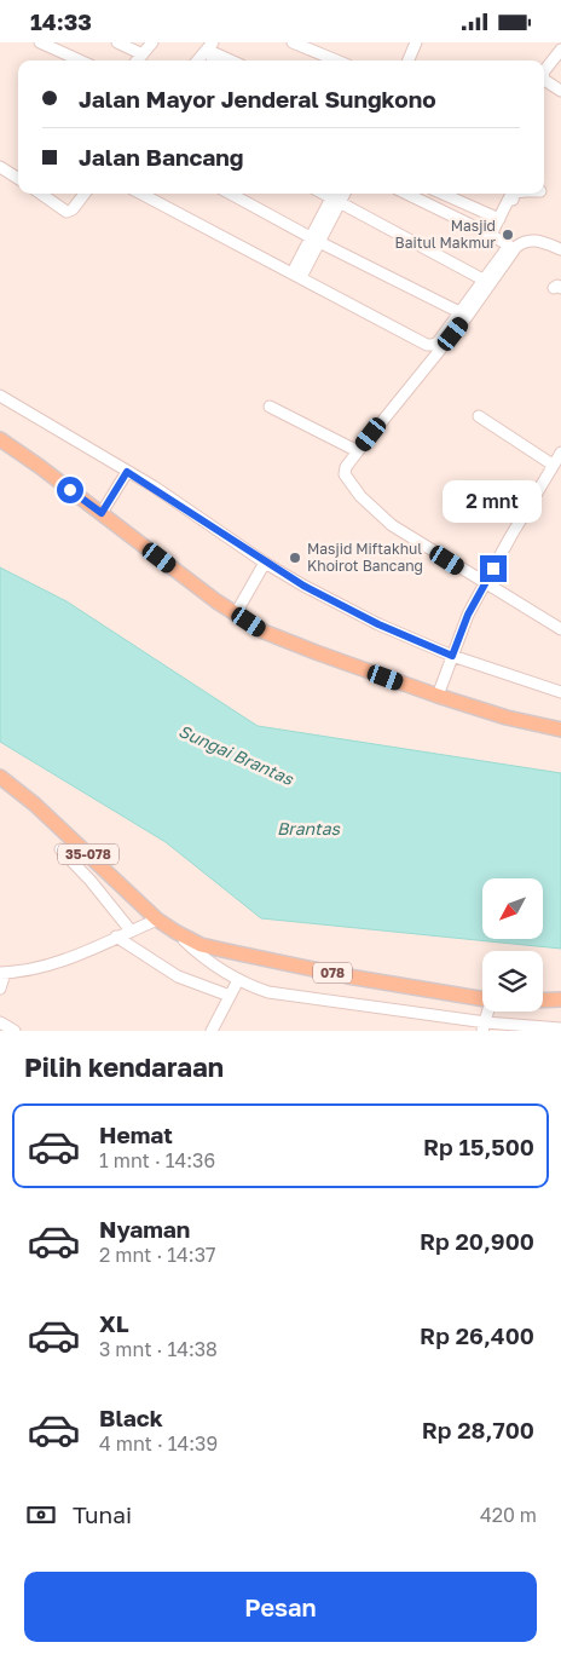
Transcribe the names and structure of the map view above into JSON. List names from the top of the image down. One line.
{"streets":{"main road":["35-078","078"]},"crossings":[["35-078","078"]],"water":["Sungai Brantas","Brantas"],"places":["Masjid Baitul Makmur","Masjid Miftakhul Khoirot Bancang"],"north":"bottom left","page":{"status":"14:33","banner":["Jalan Mayor Jenderal Sungkono","Jalan Bancang"],"bubble":"2 mnt","heading":"Pilih kendaraan","list":[{"name":"Hemat","note":"1 mnt · 14:36","value":"Rp 15,500"},{"name":"Nyaman","note":"2 mnt · 14:37","value":"Rp 20,900"},{"name":"XL","note":"3 mnt · 14:38","value":"Rp 26,400"},{"name":"Black","note":"4 mnt · 14:39","value":"Rp 28,700"}],"pay":["Tunai","420 m"],"buttons":"Pesan"}}
